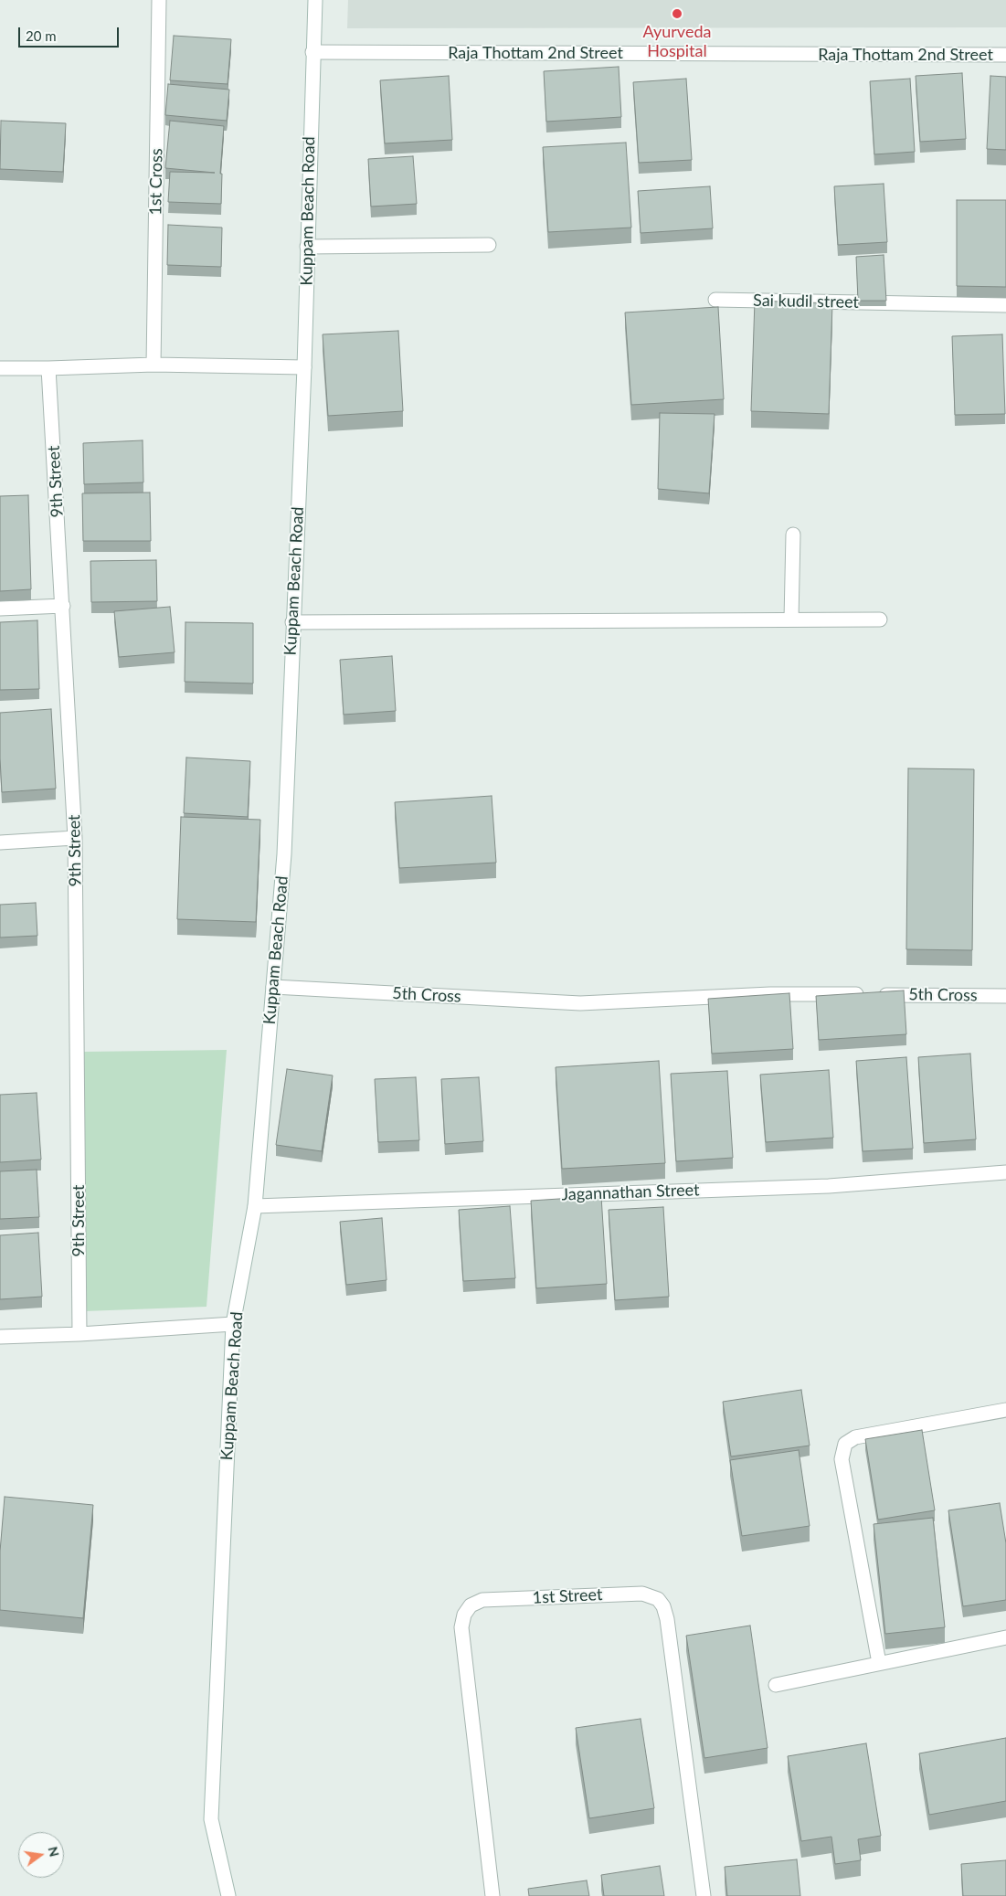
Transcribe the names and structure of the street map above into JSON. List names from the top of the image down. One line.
{"streets":{"street":["Raja Thottam 2nd Street","1st Cross","Kuppam Beach Road","Sai kudil street","9th Street","5th Cross","Jagannathan Street","1st Street"]},"crossings":[["Raja Thottam 2nd Street","Kuppam Beach Road"],["Kuppam Beach Road","5th Cross"],["Kuppam Beach Road","Jagannathan Street"]],"places":["Ayurveda Hospital"],"scale_bar":"20 m","north":"right"}
